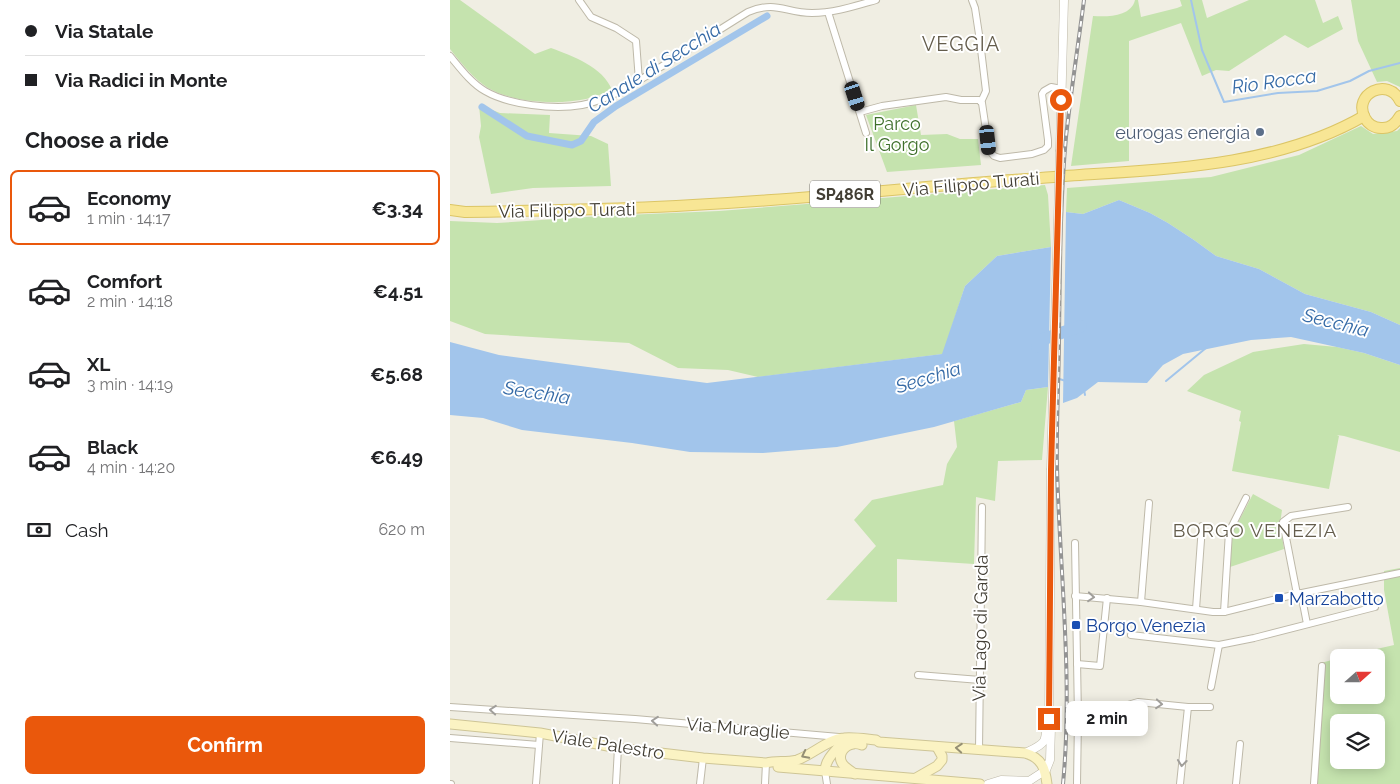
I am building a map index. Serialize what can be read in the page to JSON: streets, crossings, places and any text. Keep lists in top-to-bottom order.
{
  "streets": {
    "main road": [
      "Via Filippo Turati",
      "SP486R",
      "Via Muraglie",
      "Viale Palestro"
    ],
    "street": ["Via Lago di Garda"]
  },
  "crossings": [
    ["Via Lago di Garda", "Via Muraglie"],
    ["Via Muraglie", "Viale Palestro"]
  ],
  "one_way": ["Via Muraglie"],
  "districts": ["VEGGIA", "BORGO VENEZIA"],
  "water": ["Canale di Secchia", "Rio Rocca", "Secchia"],
  "parks": ["Parco Il Gorgo"],
  "places": {
    "other": ["eurogas energia"],
    "transit": ["Marzabotto", "Borgo Venezia"]
  },
  "north": "right",
  "page": {
    "banner": ["Via Statale", "Via Radici in Monte"],
    "heading": "Choose a ride",
    "list": [
      {
        "name": "Economy",
        "note": "1 min · 14:17",
        "value": "€3.34"
      },
      {
        "name": "Comfort",
        "note": "2 min · 14:18",
        "value": "€4.51"
      },
      {
        "name": "XL",
        "note": "3 min · 14:19",
        "value": "€5.68"
      },
      {
        "name": "Black",
        "note": "4 min · 14:20",
        "value": "€6.49"
      }
    ],
    "pay": ["Cash", "620 m"],
    "bubble": "2 min",
    "buttons": "Confirm"
  }
}
